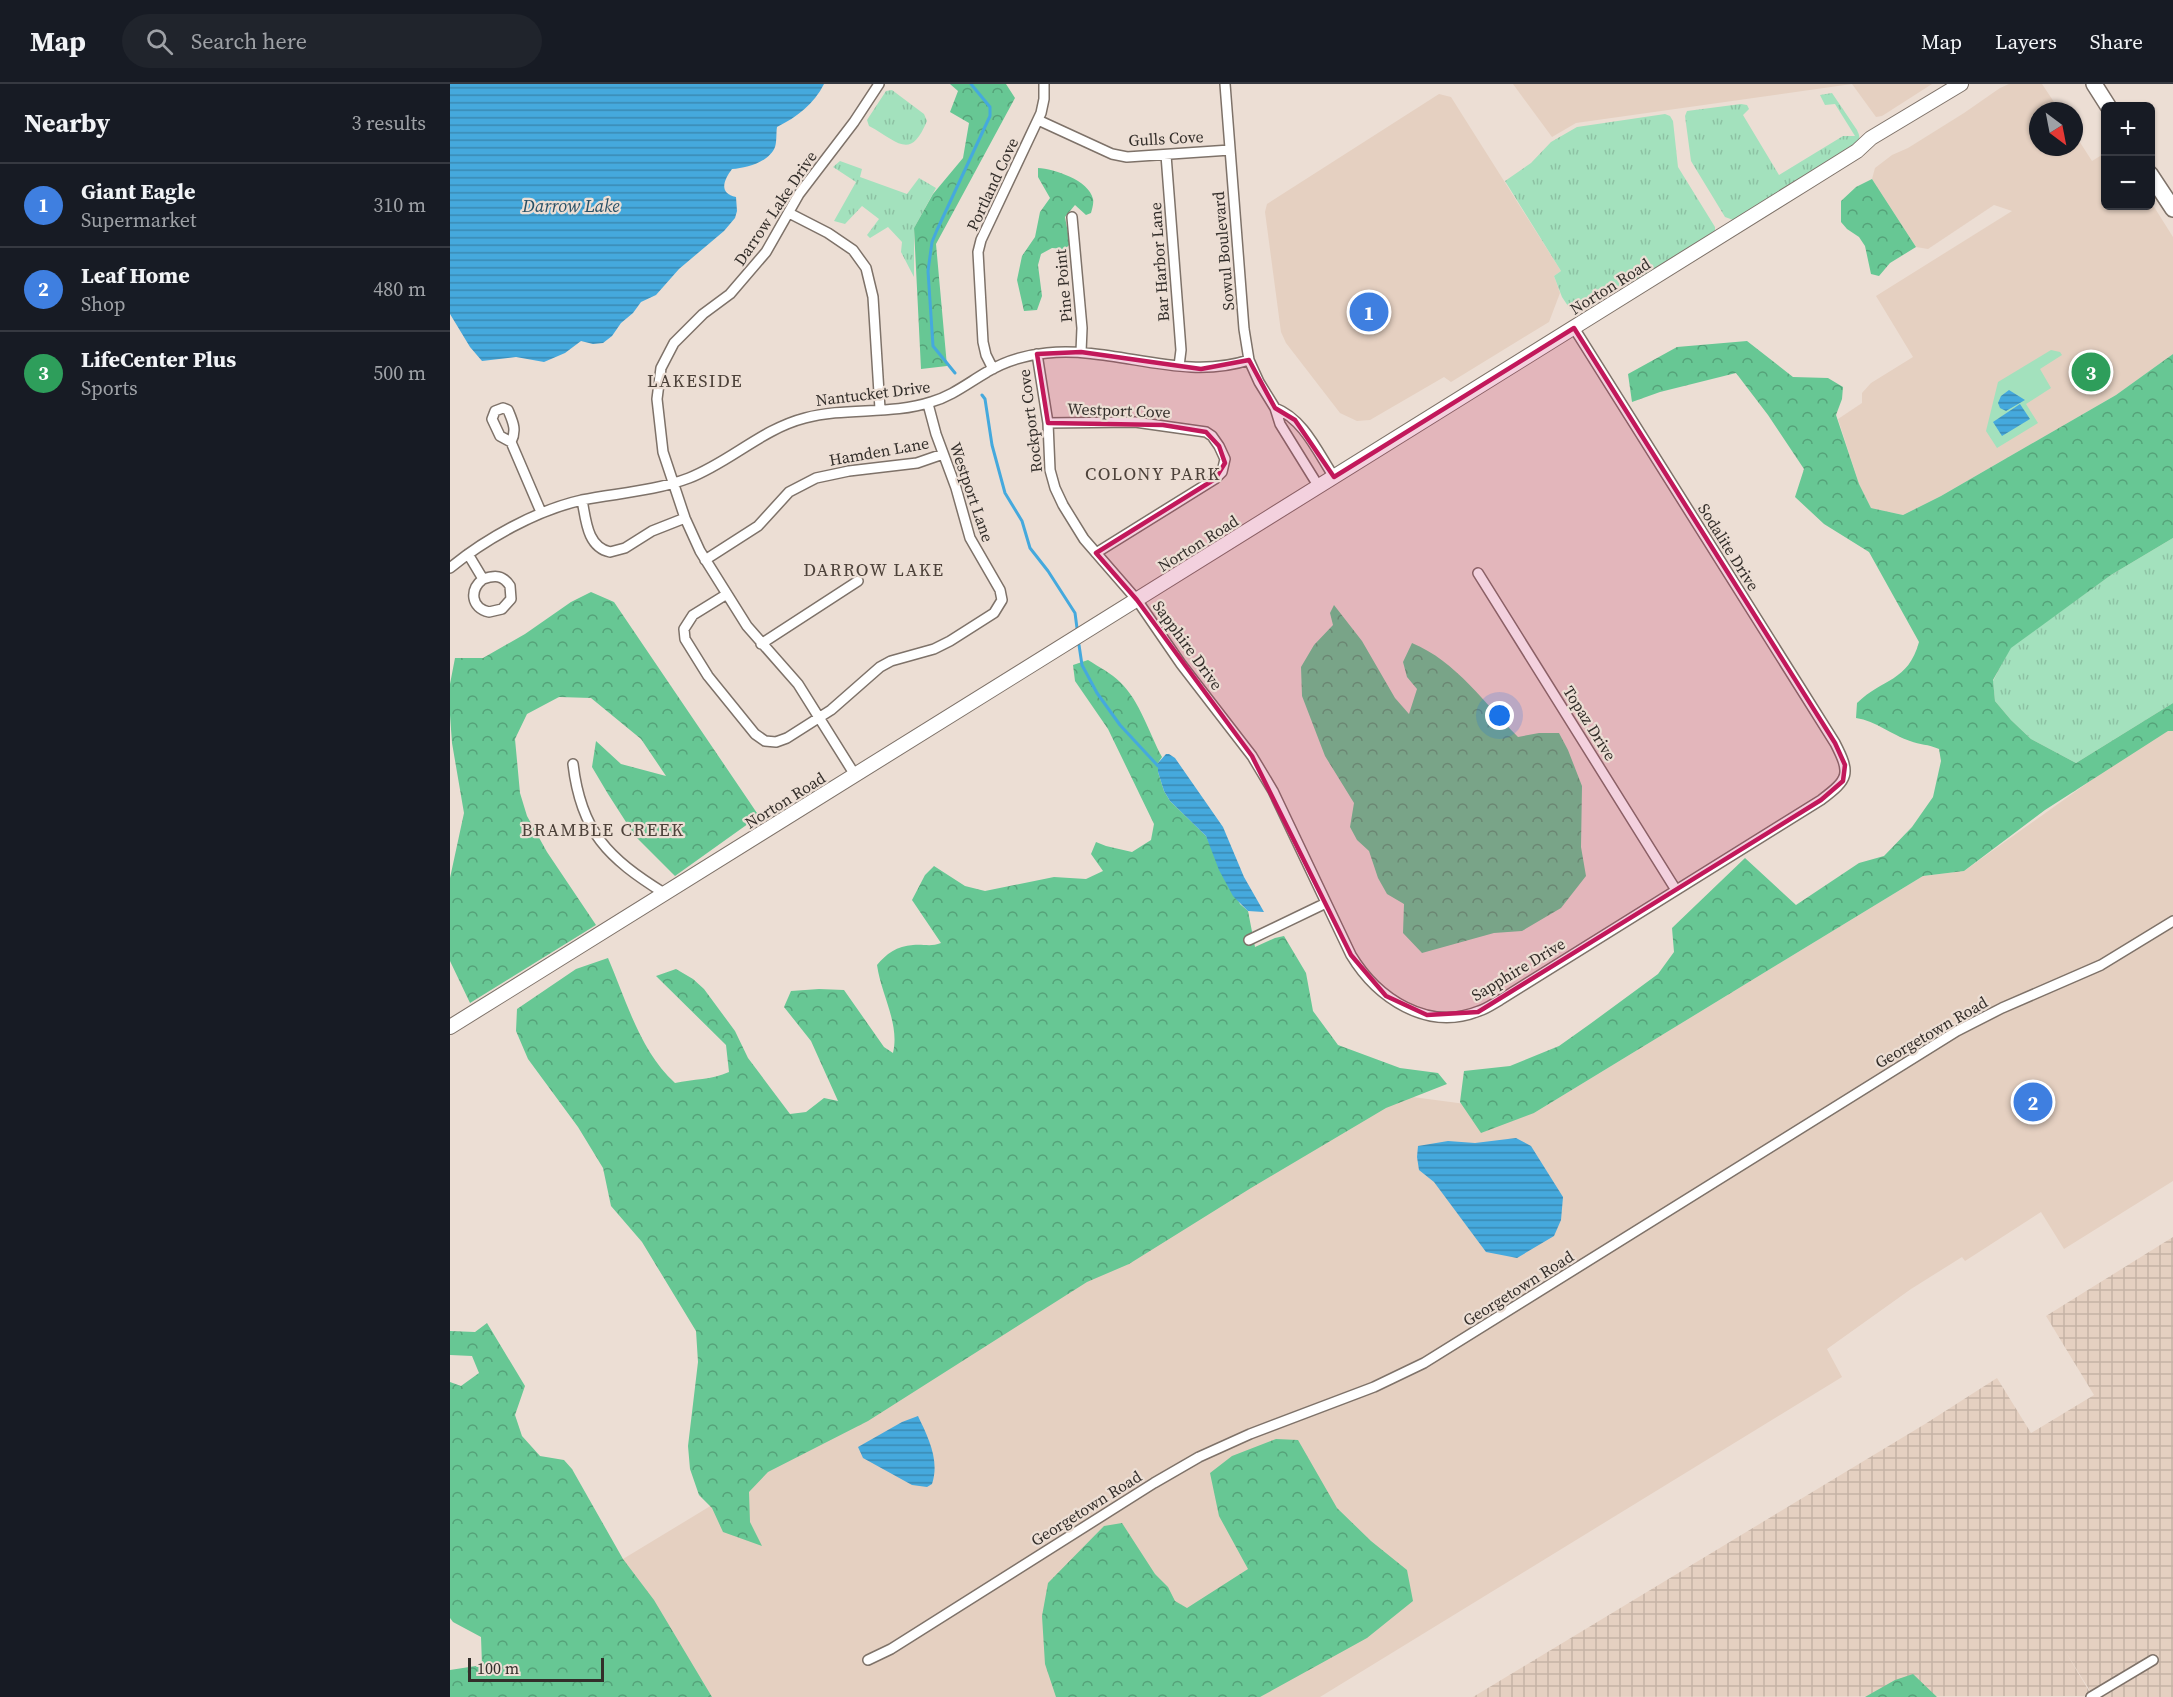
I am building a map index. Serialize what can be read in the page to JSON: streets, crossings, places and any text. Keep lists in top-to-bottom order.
{
  "streets": {
    "street": [
      "Gulls Cove",
      "Portland Cove",
      "Darrow Lake Drive",
      "Sowul Boulevard",
      "Bar Harbor Lane",
      "Pine Point",
      "Norton Road",
      "Nantucket Drive",
      "Westport Cove",
      "Rockport Cove",
      "Hamden Lane",
      "Westport Lane",
      "Sodalite Drive",
      "Sapphire Drive",
      "Topaz Drive",
      "Georgetown Road"
    ]
  },
  "crossings": [
    ["Gulls Cove", "Portland Cove"],
    ["Gulls Cove", "Sowul Boulevard"],
    ["Gulls Cove", "Bar Harbor Lane"],
    ["Portland Cove", "Nantucket Drive"],
    ["Darrow Lake Drive", "Norton Road"],
    ["Darrow Lake Drive", "Nantucket Drive"],
    ["Darrow Lake Drive", "Hamden Lane"],
    ["Darrow Lake Drive", "Westport Lane"],
    ["Sowul Boulevard", "Norton Road"],
    ["Sowul Boulevard", "Nantucket Drive"],
    ["Bar Harbor Lane", "Nantucket Drive"],
    ["Pine Point", "Nantucket Drive"],
    ["Norton Road", "Rockport Cove"],
    ["Norton Road", "Sodalite Drive"],
    ["Norton Road", "Sapphire Drive"],
    ["Nantucket Drive", "Rockport Cove"],
    ["Nantucket Drive", "Westport Lane"],
    ["Westport Cove", "Rockport Cove"],
    ["Rockport Cove", "Sapphire Drive"],
    ["Hamden Lane", "Westport Lane"],
    ["Sodalite Drive", "Sapphire Drive"],
    ["Sapphire Drive", "Topaz Drive"]
  ],
  "districts": [
    "LAKESIDE",
    "COLONY PARK",
    "DARROW LAKE",
    "BRAMBLE CREEK"
  ],
  "water": ["Darrow Lake"],
  "scale_bar": "100 m",
  "north": "bottom right",
  "page": {
    "header": "Map",
    "search": "Search here",
    "nav": ["Map", "Layers", "Share"],
    "heading": ["Nearby", "3 results"],
    "map_buttons": ["+", "−"],
    "list": [
      {
        "mark": "1",
        "name": "Giant Eagle",
        "note": "Supermarket",
        "value": "310 m"
      },
      {
        "mark": "2",
        "name": "Leaf Home",
        "note": "Shop",
        "value": "480 m"
      },
      {
        "mark": "3",
        "name": "LifeCenter Plus",
        "note": "Sports",
        "value": "500 m"
      }
    ],
    "pins": ["1", "3", "2"],
    "scale": "100 m"
  }
}
